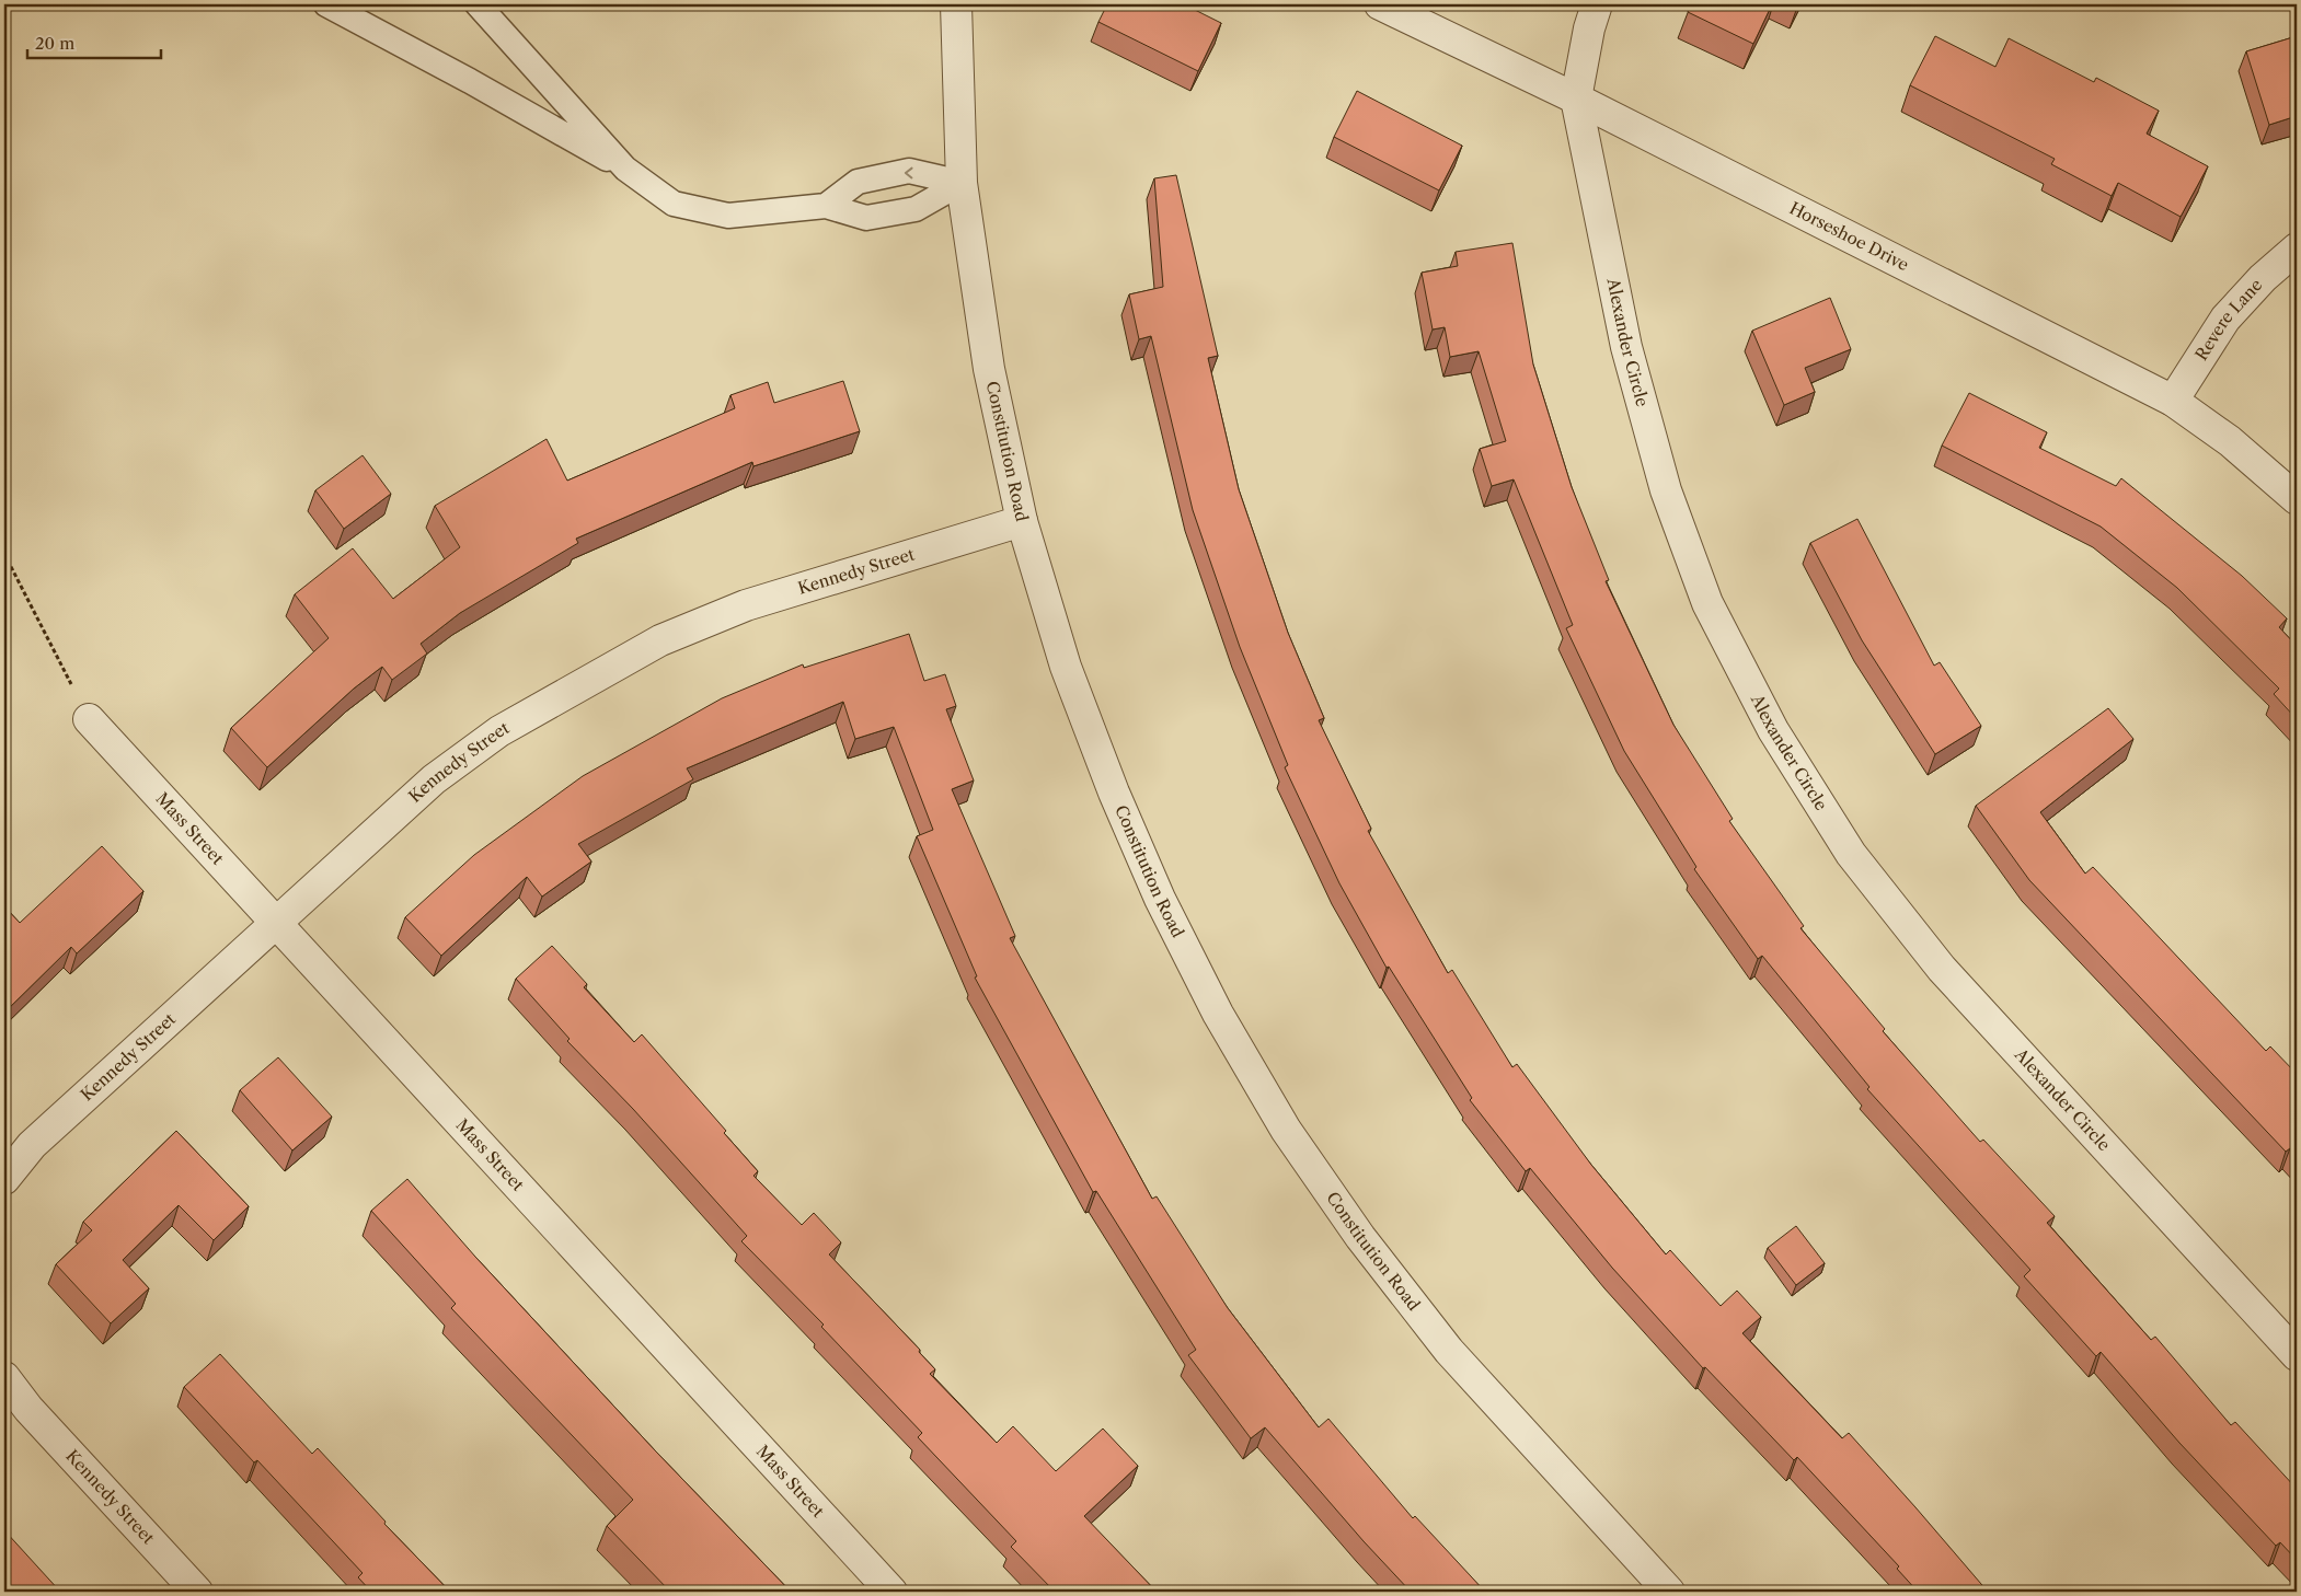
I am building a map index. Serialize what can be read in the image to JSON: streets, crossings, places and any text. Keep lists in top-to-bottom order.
{
  "streets": {
    "street": [
      "Horseshoe Drive",
      "Revere Lane",
      "Alexander Circle",
      "Constitution Road",
      "Kennedy Street",
      "Mass Street"
    ]
  },
  "crossings": [
    ["Horseshoe Drive", "Revere Lane"],
    ["Horseshoe Drive", "Alexander Circle"],
    ["Constitution Road", "Kennedy Street"],
    ["Kennedy Street", "Mass Street"]
  ],
  "scale_bar": "20 m"
}
